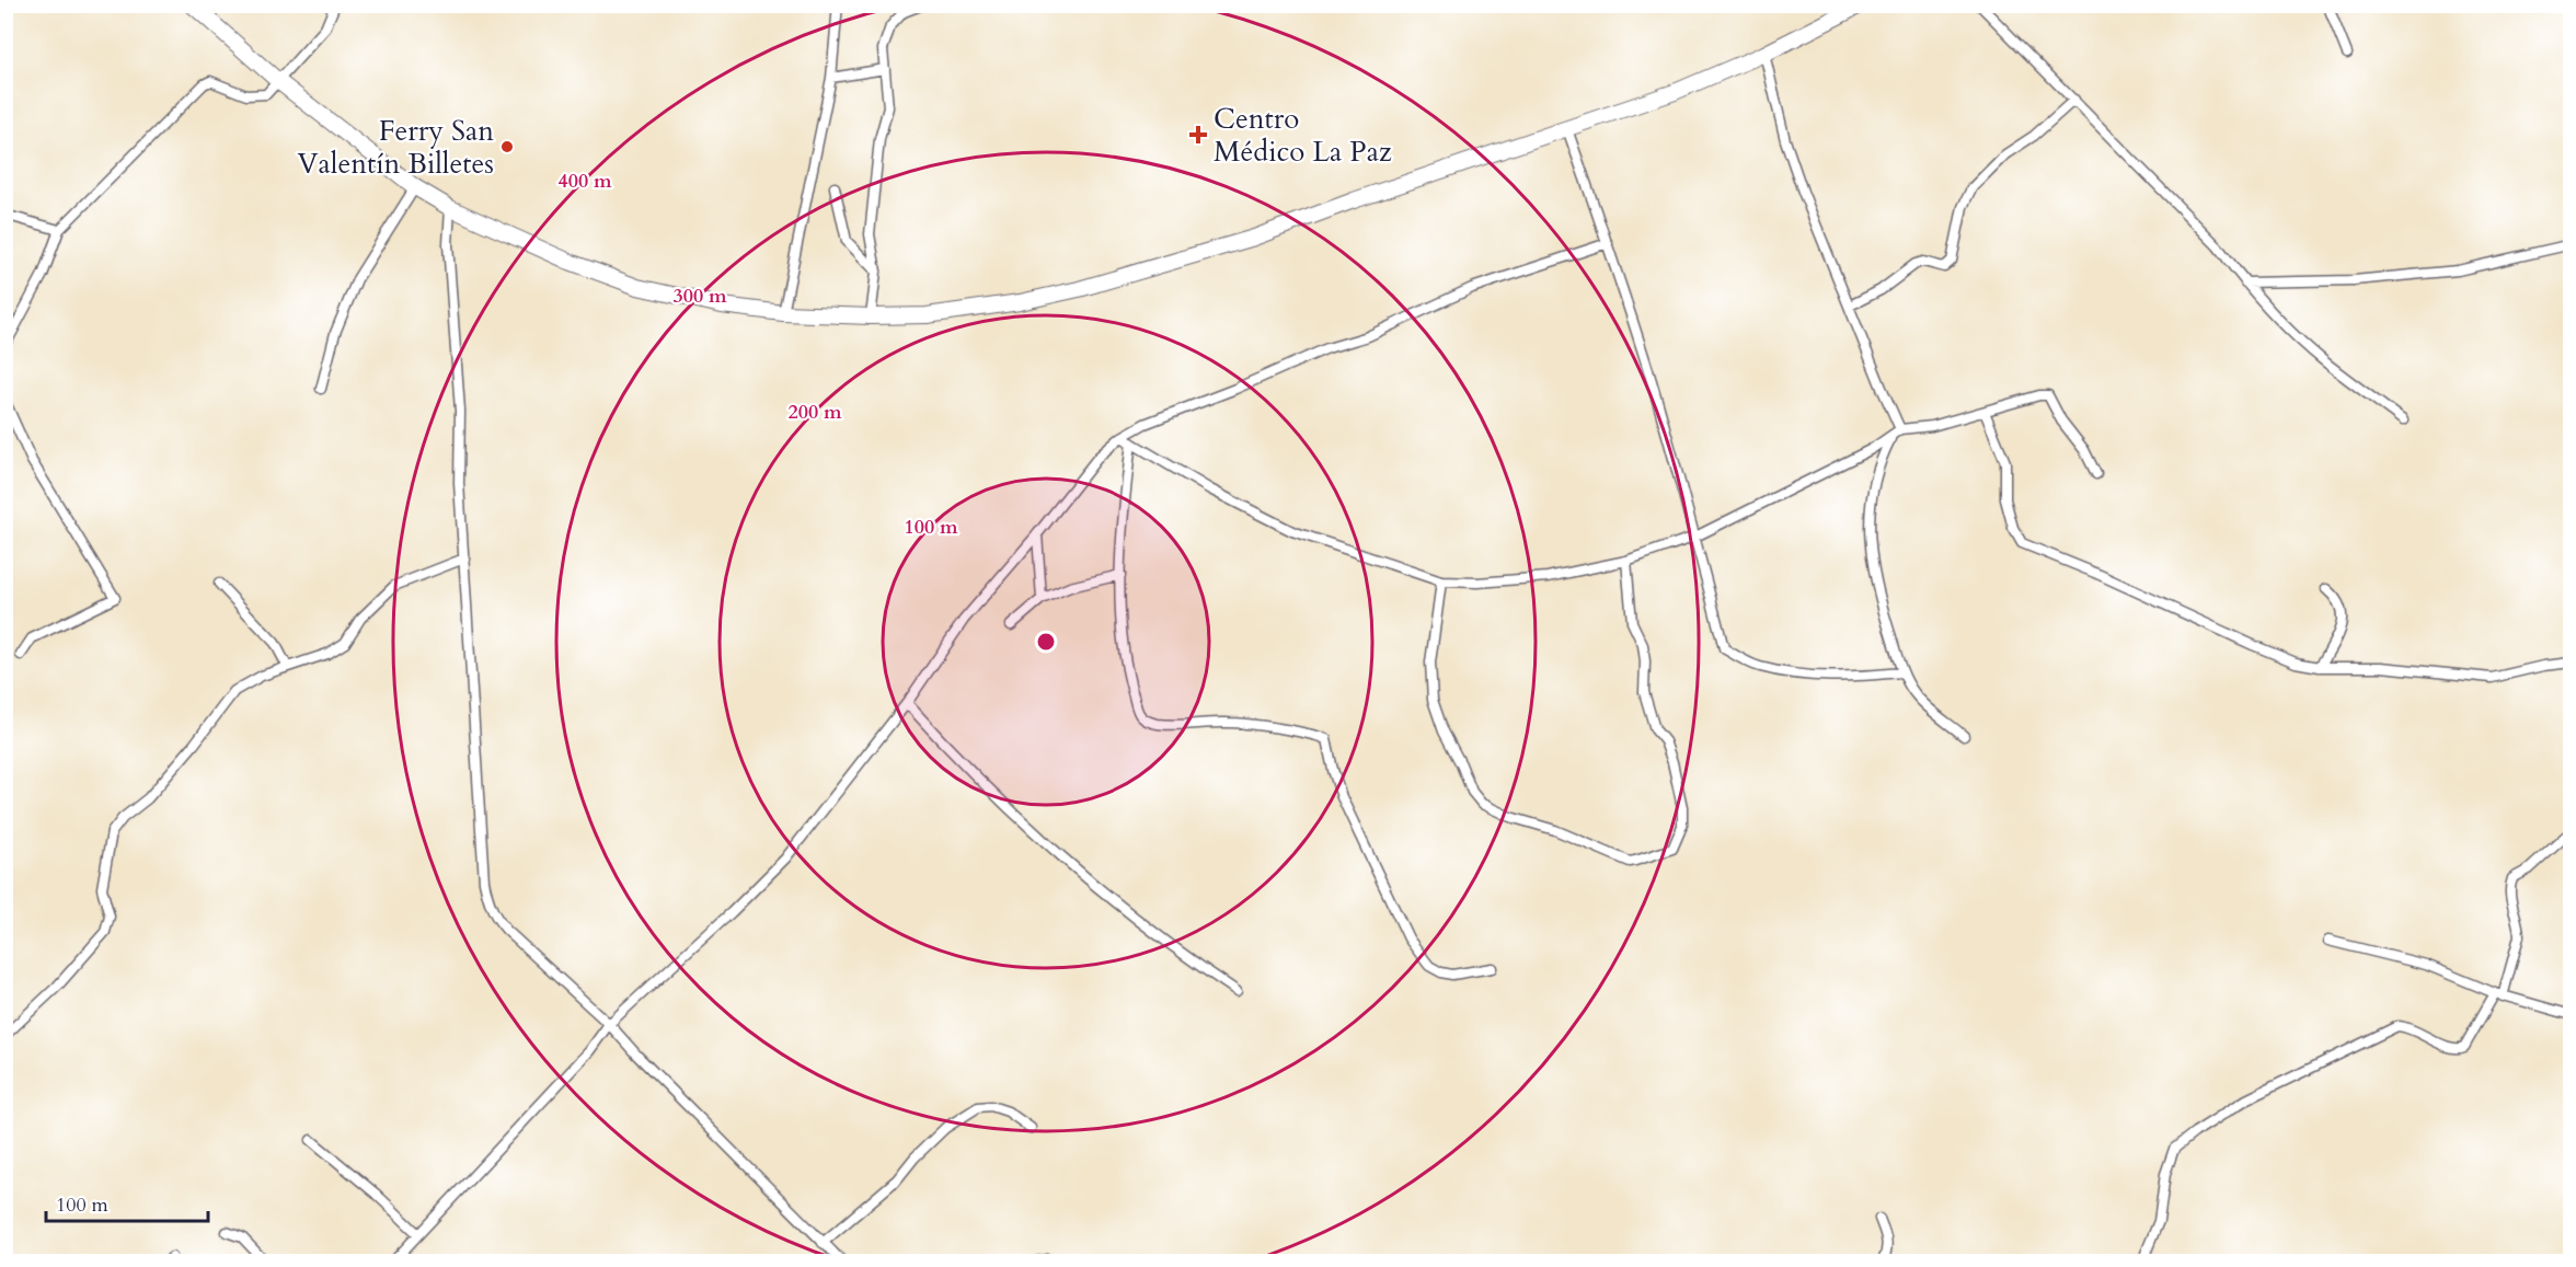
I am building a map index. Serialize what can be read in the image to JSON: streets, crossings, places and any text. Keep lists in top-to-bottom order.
{
  "places": {
    "health": ["Centro Médico La Paz"],
    "other": ["Ferry San Valentín Billetes"]
  },
  "scale_bar": "100 m",
  "rings": [
    "400 m",
    "300 m",
    "200 m",
    "100 m"
  ]
}
